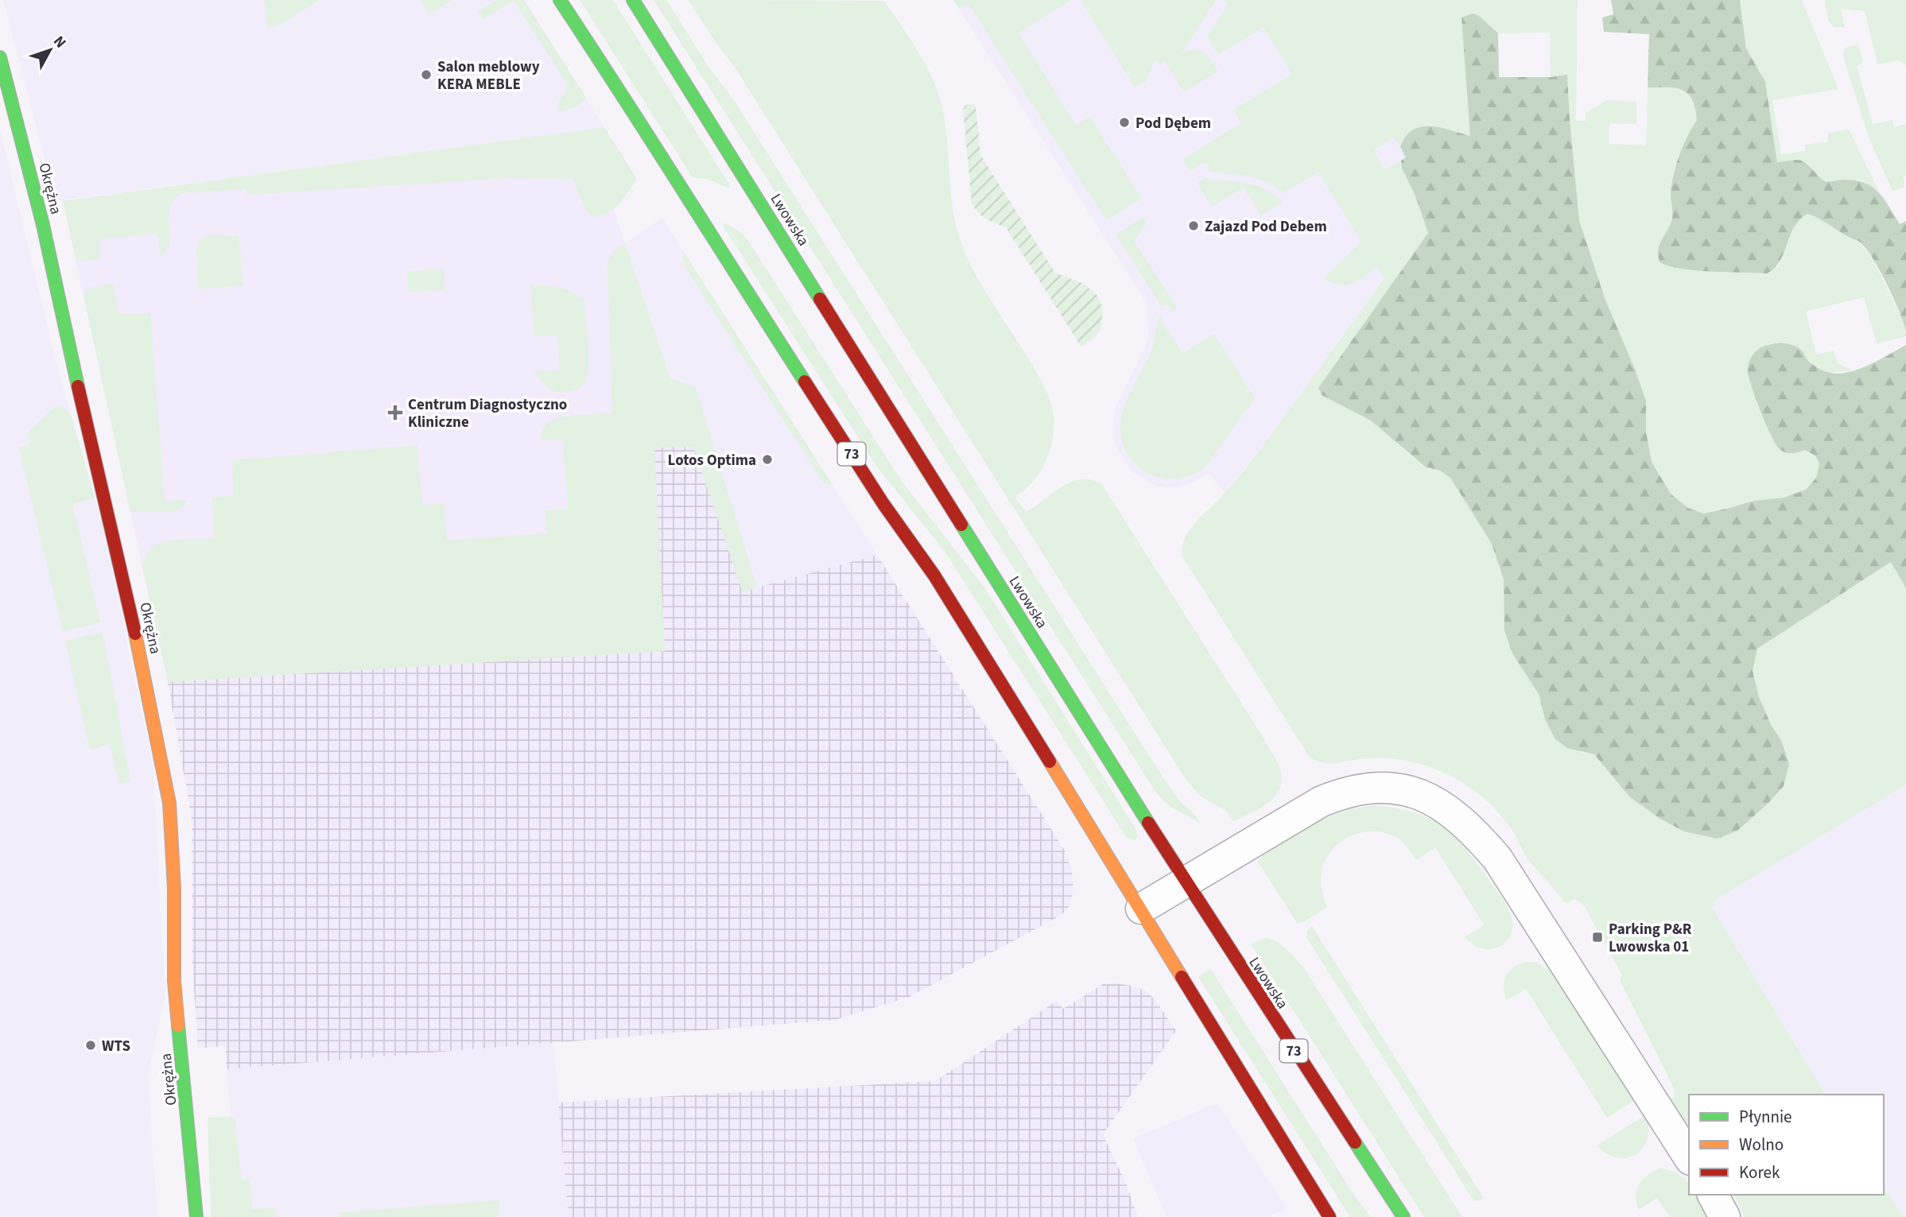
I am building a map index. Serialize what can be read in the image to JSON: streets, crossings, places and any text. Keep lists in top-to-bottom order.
{
  "streets": {
    "main road": ["Okrężna", "Lwowska", "73"]
  },
  "places": {
    "other": [
      "Salon meblowy KERA MEBLE",
      "Pod Dębem",
      "Zajazd Pod Debem",
      "Lotos Optima",
      "WTS"
    ],
    "health": ["Centrum Diagnostyczno Kliniczne"],
    "transit": ["Parking P&R Lwowska 01"]
  },
  "legend": ["Płynnie", "Wolno", "Korek"],
  "north": "top right"
}
